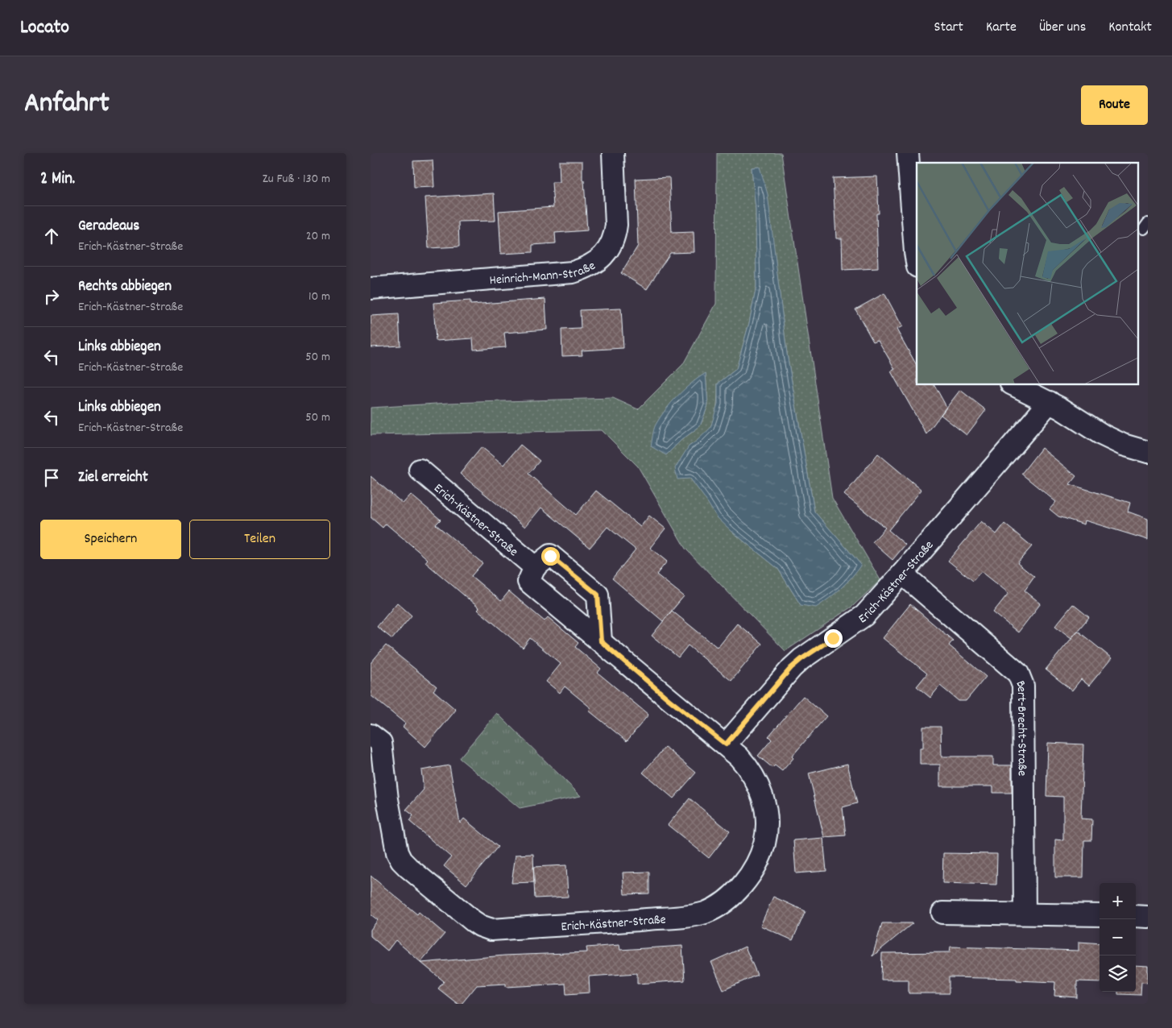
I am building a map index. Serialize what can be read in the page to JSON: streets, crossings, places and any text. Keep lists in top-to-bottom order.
{
  "streets": {
    "street": ["Heinrich-Mann-Straße", "Erich-Kästner-Straße", "Bert-Brecht-Straße"]
  },
  "crossings": [
    ["Erich-Kästner-Straße", "Bert-Brecht-Straße"]
  ],
  "page": {
    "header": "Locato",
    "nav": [
      "Start",
      "Karte",
      "Über uns",
      "Kontakt"
    ],
    "title": "Anfahrt",
    "buttons": [
      "Route",
      ["Speichern", "Teilen"]
    ],
    "heading": ["2 Min.", "Zu Fuß · 130 m"],
    "list": [
      ["Geradeaus", "Erich-Kästner-Straße", "20 m"],
      ["Rechts abbiegen", "Erich-Kästner-Straße", "10 m"],
      ["Links abbiegen", "Erich-Kästner-Straße", "50 m"],
      ["Links abbiegen", "Erich-Kästner-Straße", "50 m"],
      "Ziel erreicht"
    ],
    "map_buttons": ["+", "−"]
  }
}
